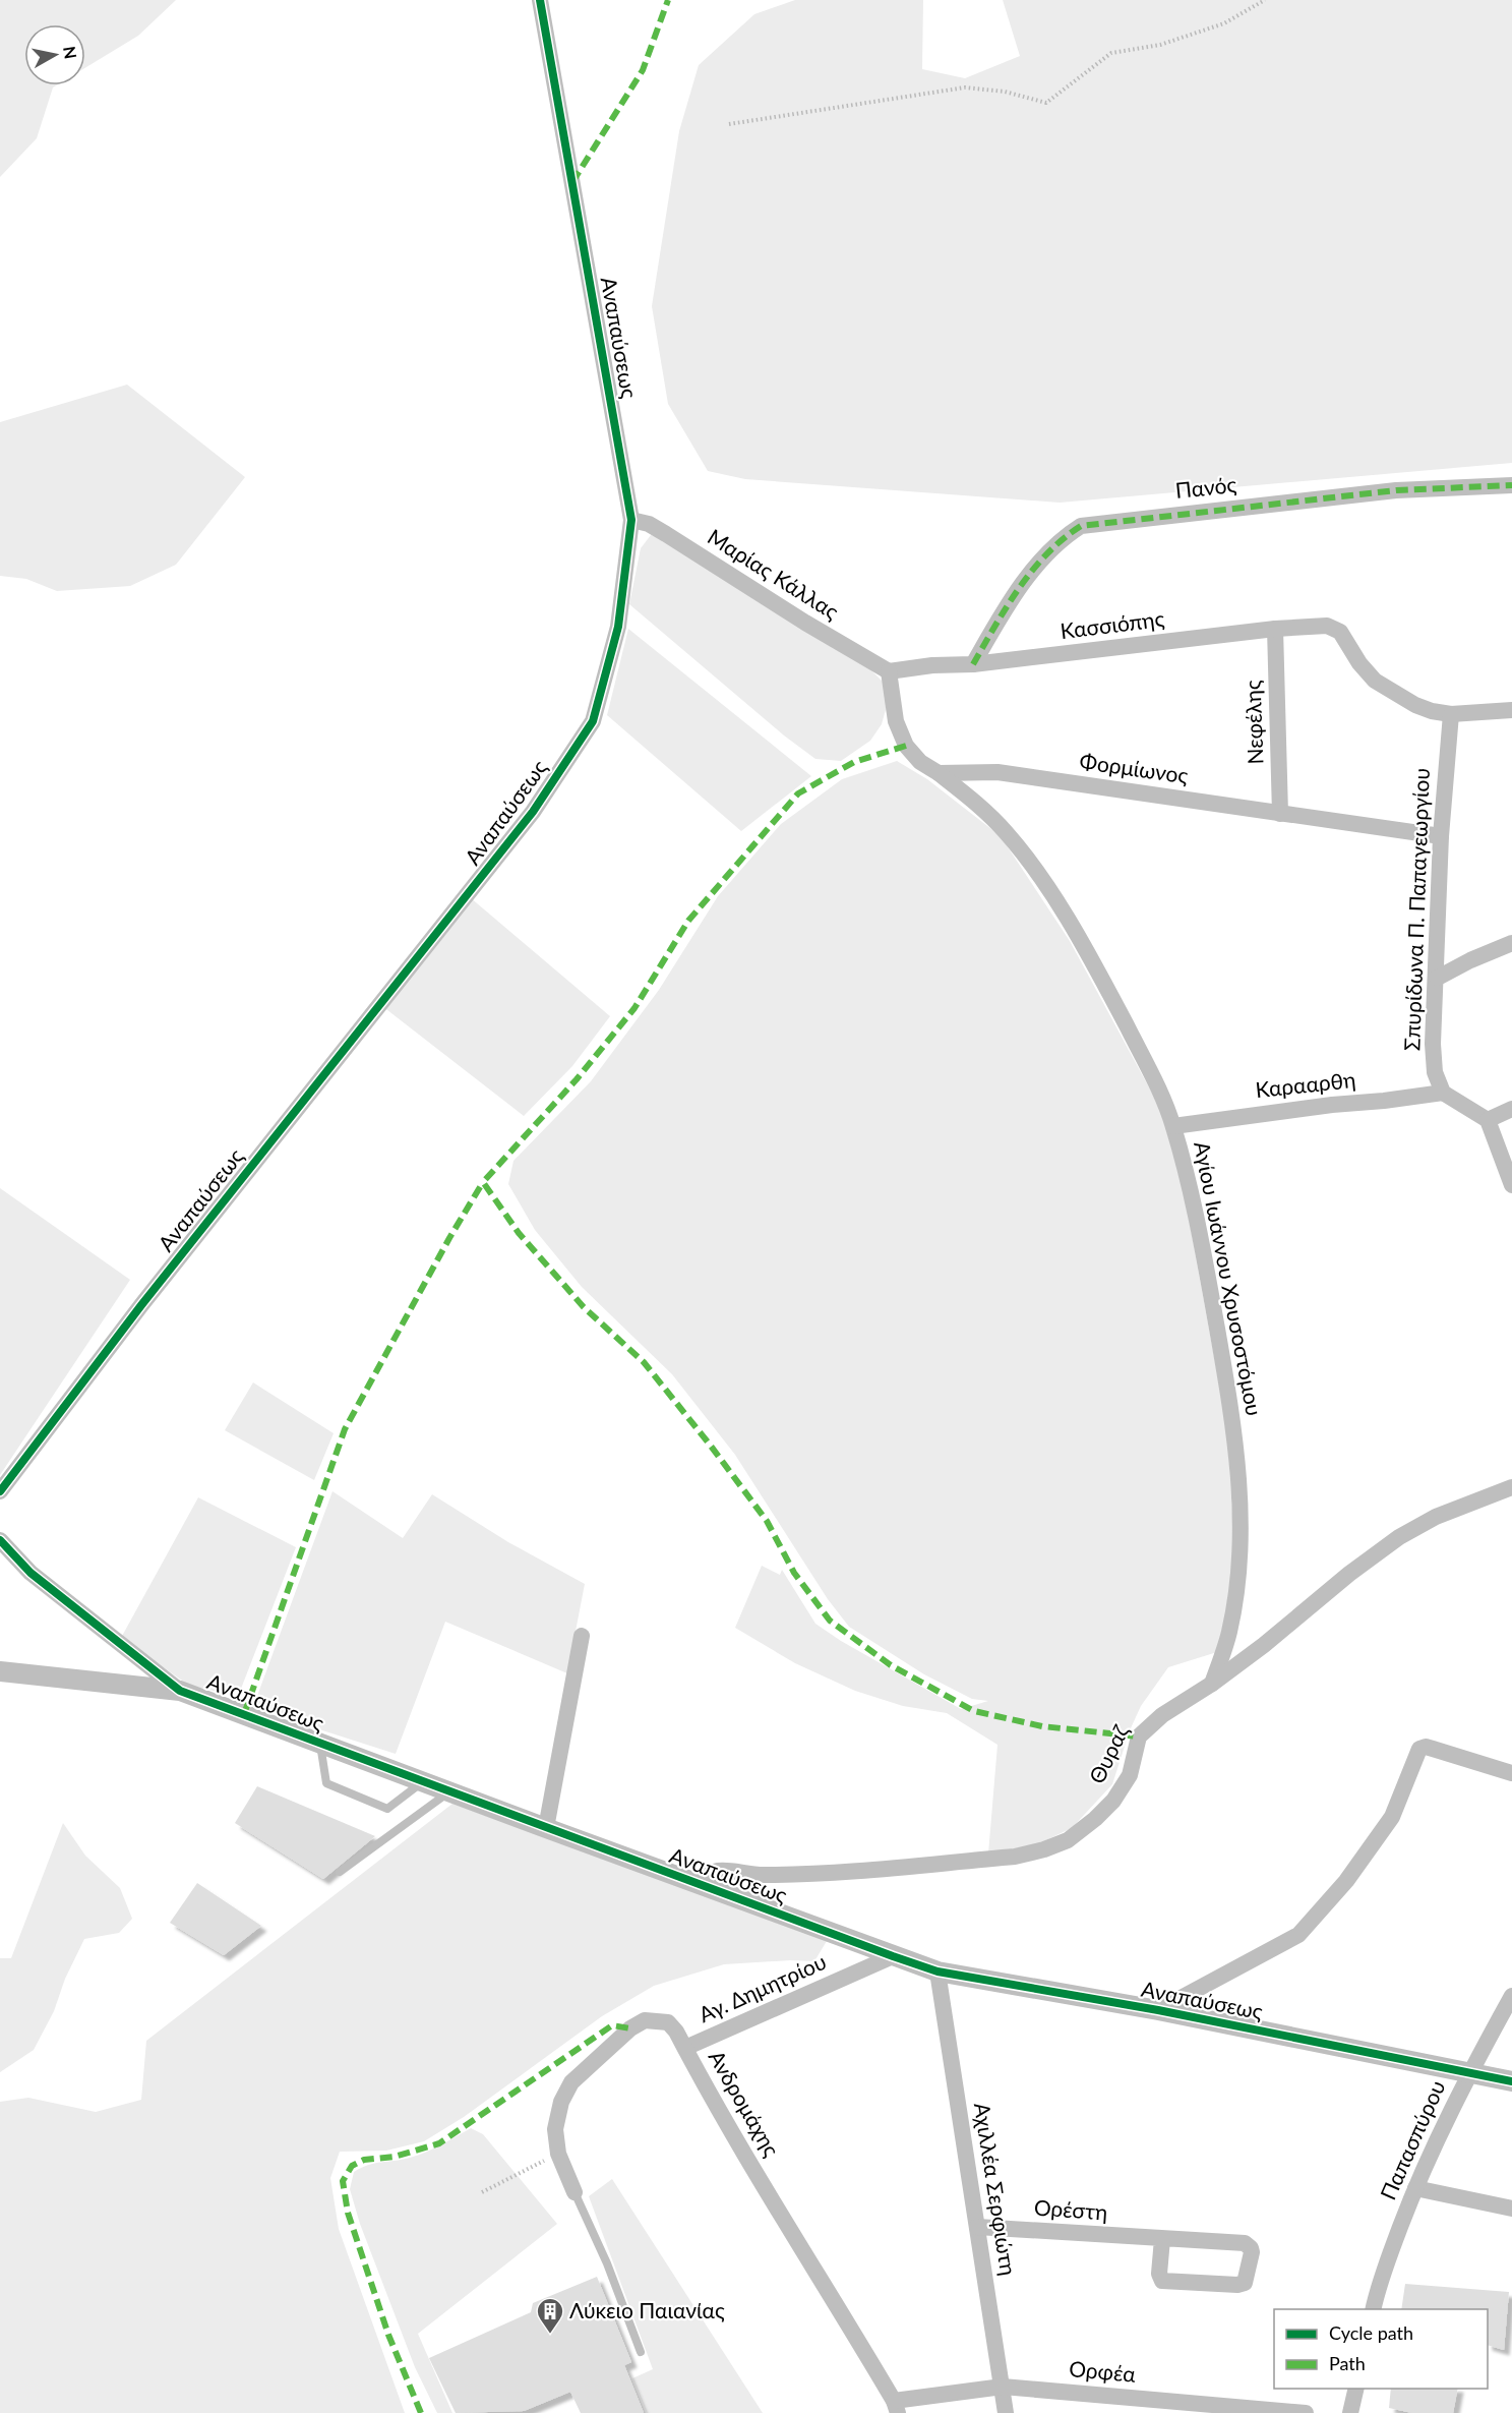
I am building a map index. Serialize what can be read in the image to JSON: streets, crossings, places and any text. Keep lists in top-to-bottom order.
{
  "streets": {
    "street": [
      "Αναπαύσεως",
      "Πανός",
      "Μαρίας Κάλλας",
      "Κασσιόπης",
      "Νεφέλης",
      "Φορμίωνος",
      "Σπυρίδωνα Π. Παπαγεωργίου",
      "Καρααρθη",
      "Αγίου Ιωάννου Χρυσοστόμου",
      "Θυραζ",
      "Αγ. Δημητρίου",
      "Ανδρομάχης",
      "Παπασπύρου",
      "Αχιλλέα Σερφιώτη",
      "Ορέστη",
      "Ορφέα"
    ]
  },
  "crossings": [
    ["Αναπαύσεως", "Μαρίας Κάλλας"],
    ["Αναπαύσεως", "Θυραζ"],
    ["Αναπαύσεως", "Αγ. Δημητρίου"],
    ["Αναπαύσεως", "Παπασπύρου"],
    ["Αναπαύσεως", "Αχιλλέα Σερφιώτη"],
    ["Πανός", "Κασσιόπης"],
    ["Μαρίας Κάλλας", "Κασσιόπης"],
    ["Κασσιόπης", "Νεφέλης"],
    ["Κασσιόπης", "Σπυρίδωνα Π. Παπαγεωργίου"],
    ["Νεφέλης", "Φορμίωνος"],
    ["Φορμίωνος", "Σπυρίδωνα Π. Παπαγεωργίου"],
    ["Φορμίωνος", "Αγίου Ιωάννου Χρυσοστόμου"],
    ["Σπυρίδωνα Π. Παπαγεωργίου", "Καρααρθη"],
    ["Καρααρθη", "Αγίου Ιωάννου Χρυσοστόμου"],
    ["Αγίου Ιωάννου Χρυσοστόμου", "Θυραζ"],
    ["Αγ. Δημητρίου", "Ανδρομάχης"],
    ["Ανδρομάχης", "Ορφέα"],
    ["Αχιλλέα Σερφιώτη", "Ορέστη"],
    ["Αχιλλέα Σερφιώτη", "Ορφέα"]
  ],
  "places": {
    "building": ["Λύκειο Παιανίας"]
  },
  "legend": ["Cycle path", "Path"],
  "north": "right"
}
